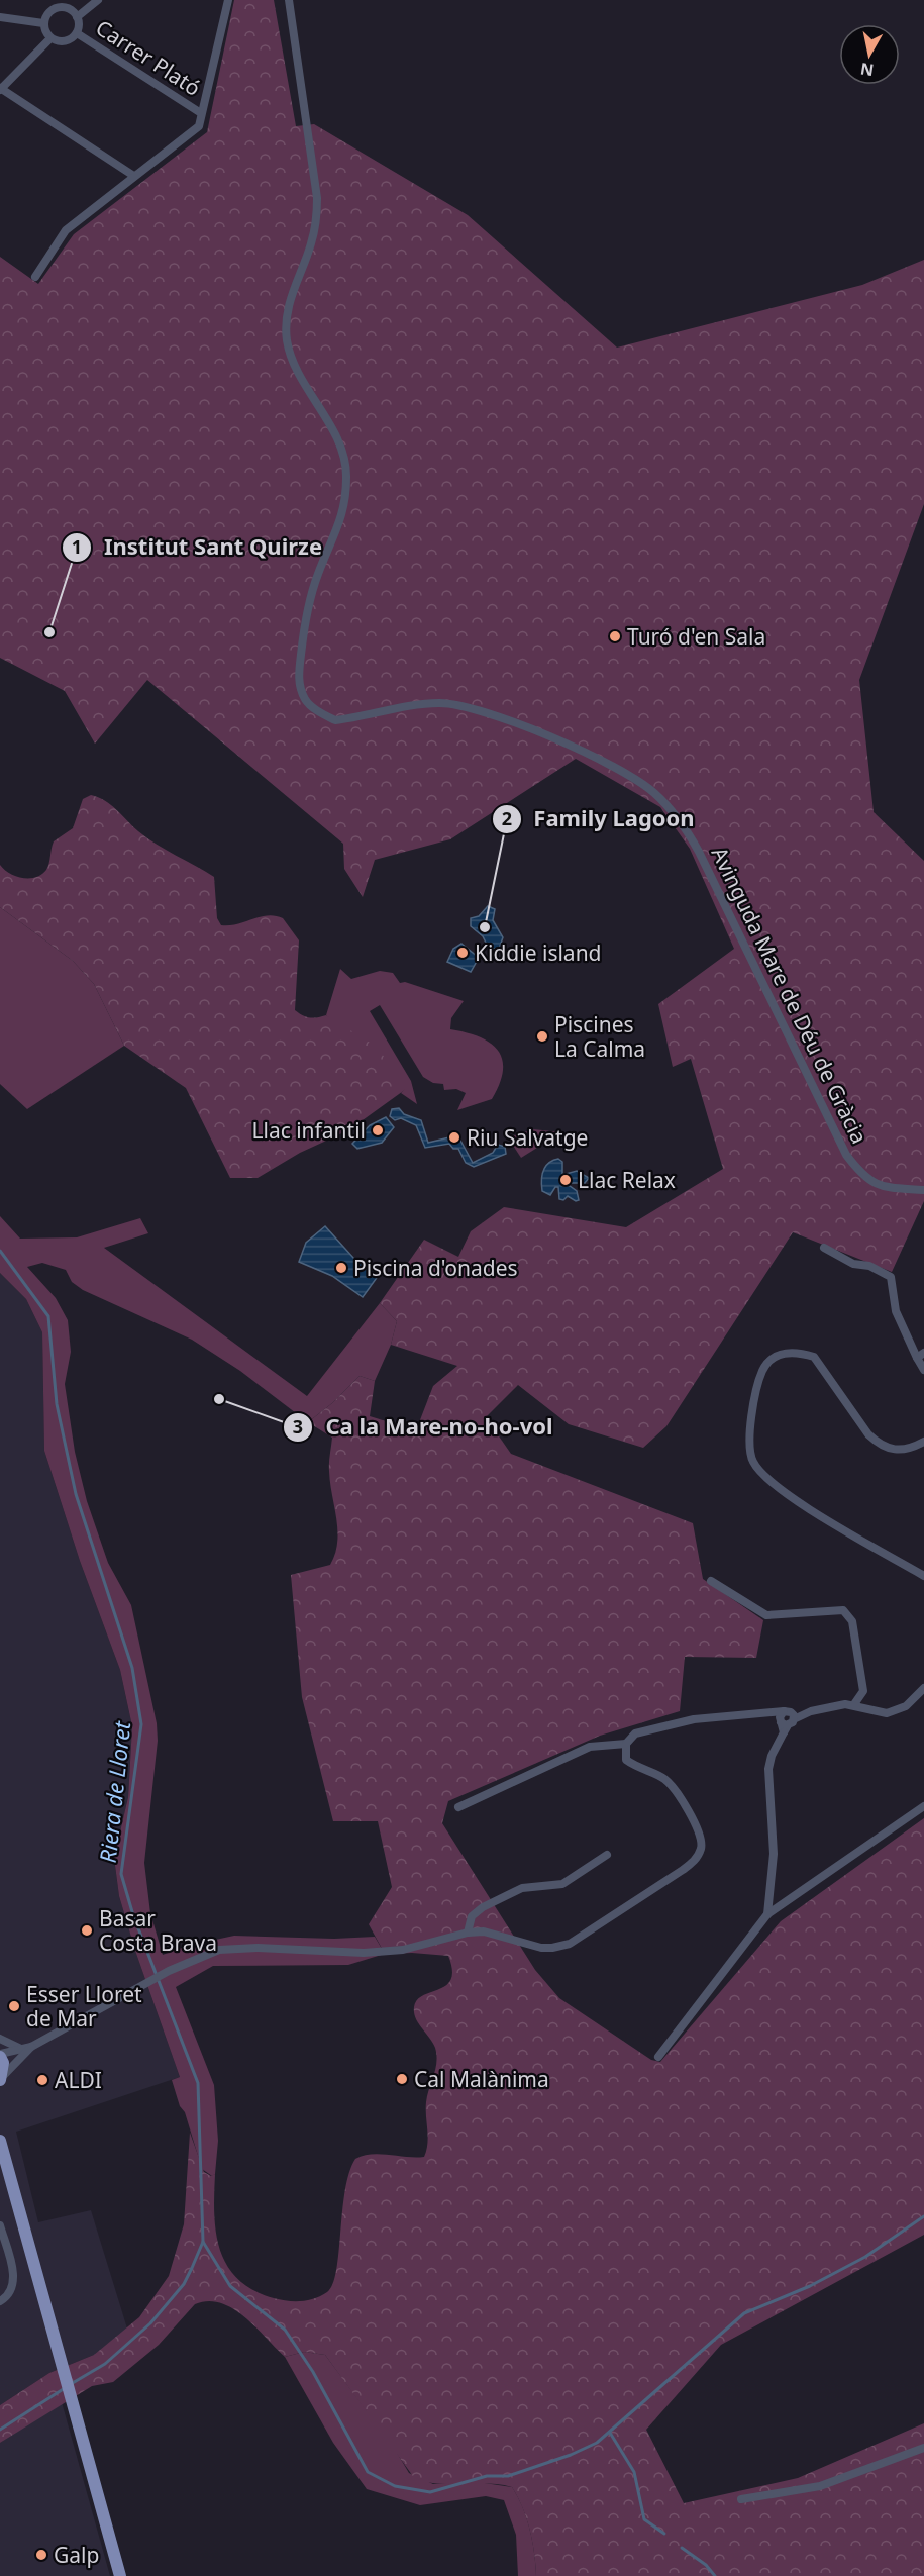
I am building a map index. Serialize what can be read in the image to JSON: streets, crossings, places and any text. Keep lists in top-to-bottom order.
{
  "streets": {
    "street": ["Carrer Plató", "Avinguda Mare de Déu de Gràcia"]
  },
  "water": ["Riera de Lloret"],
  "places": [
    "Institut Sant Quirze",
    "Turó d'en Sala",
    "Family Lagoon",
    "Kiddie island",
    "Piscines La Calma",
    "Llac infantil",
    "Riu Salvatge",
    "Llac Relax",
    "Piscina d'onades",
    "Ca la Mare-no-ho-vol",
    "Basar Costa Brava",
    "Esser Lloret de Mar",
    "Cal Malànima",
    "ALDI",
    "Galp"
  ],
  "north": "bottom"
}
